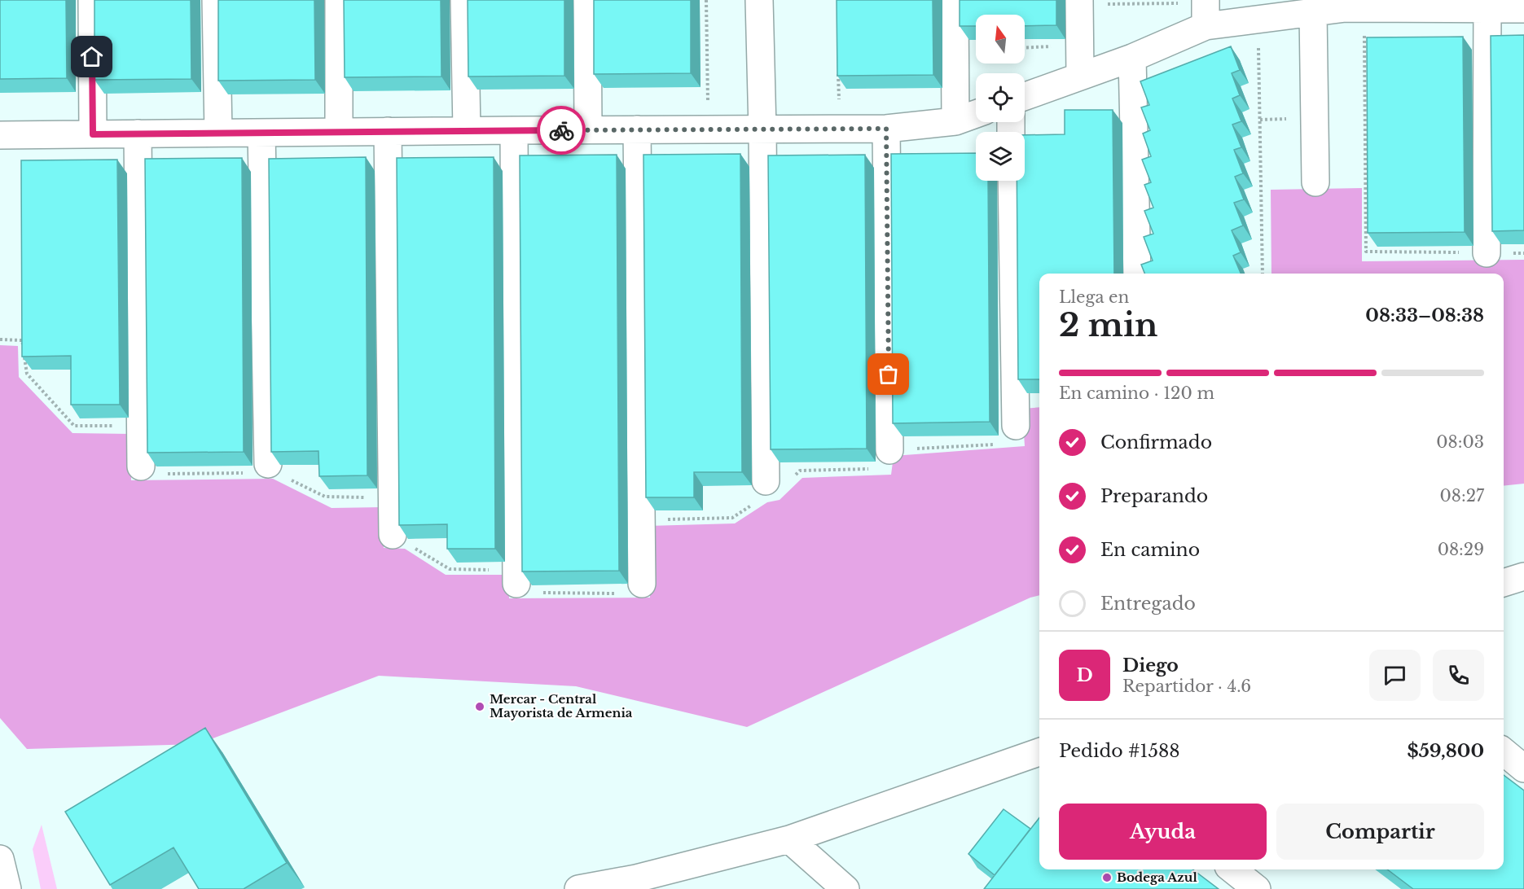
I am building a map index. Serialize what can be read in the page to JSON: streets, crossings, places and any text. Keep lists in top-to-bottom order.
{
  "places": ["Mercar - Central Mayorista de Armenia", "Bodega Azul"],
  "north": "top",
  "page": {
    "heading": ["2 min", "Llega en", "08:33–08:38"],
    "panel": [
      "Diego",
      "Repartidor · 4.6",
      "Pedido #1588",
      "$59,800"
    ],
    "bar": "En camino · 120 m",
    "list": [
      ["Confirmado", "08:03"],
      ["Preparando", "08:27"],
      ["En camino", "08:29"],
      "Entregado"
    ],
    "round": "D",
    "buttons": ["Ayuda", "Compartir"]
  }
}
